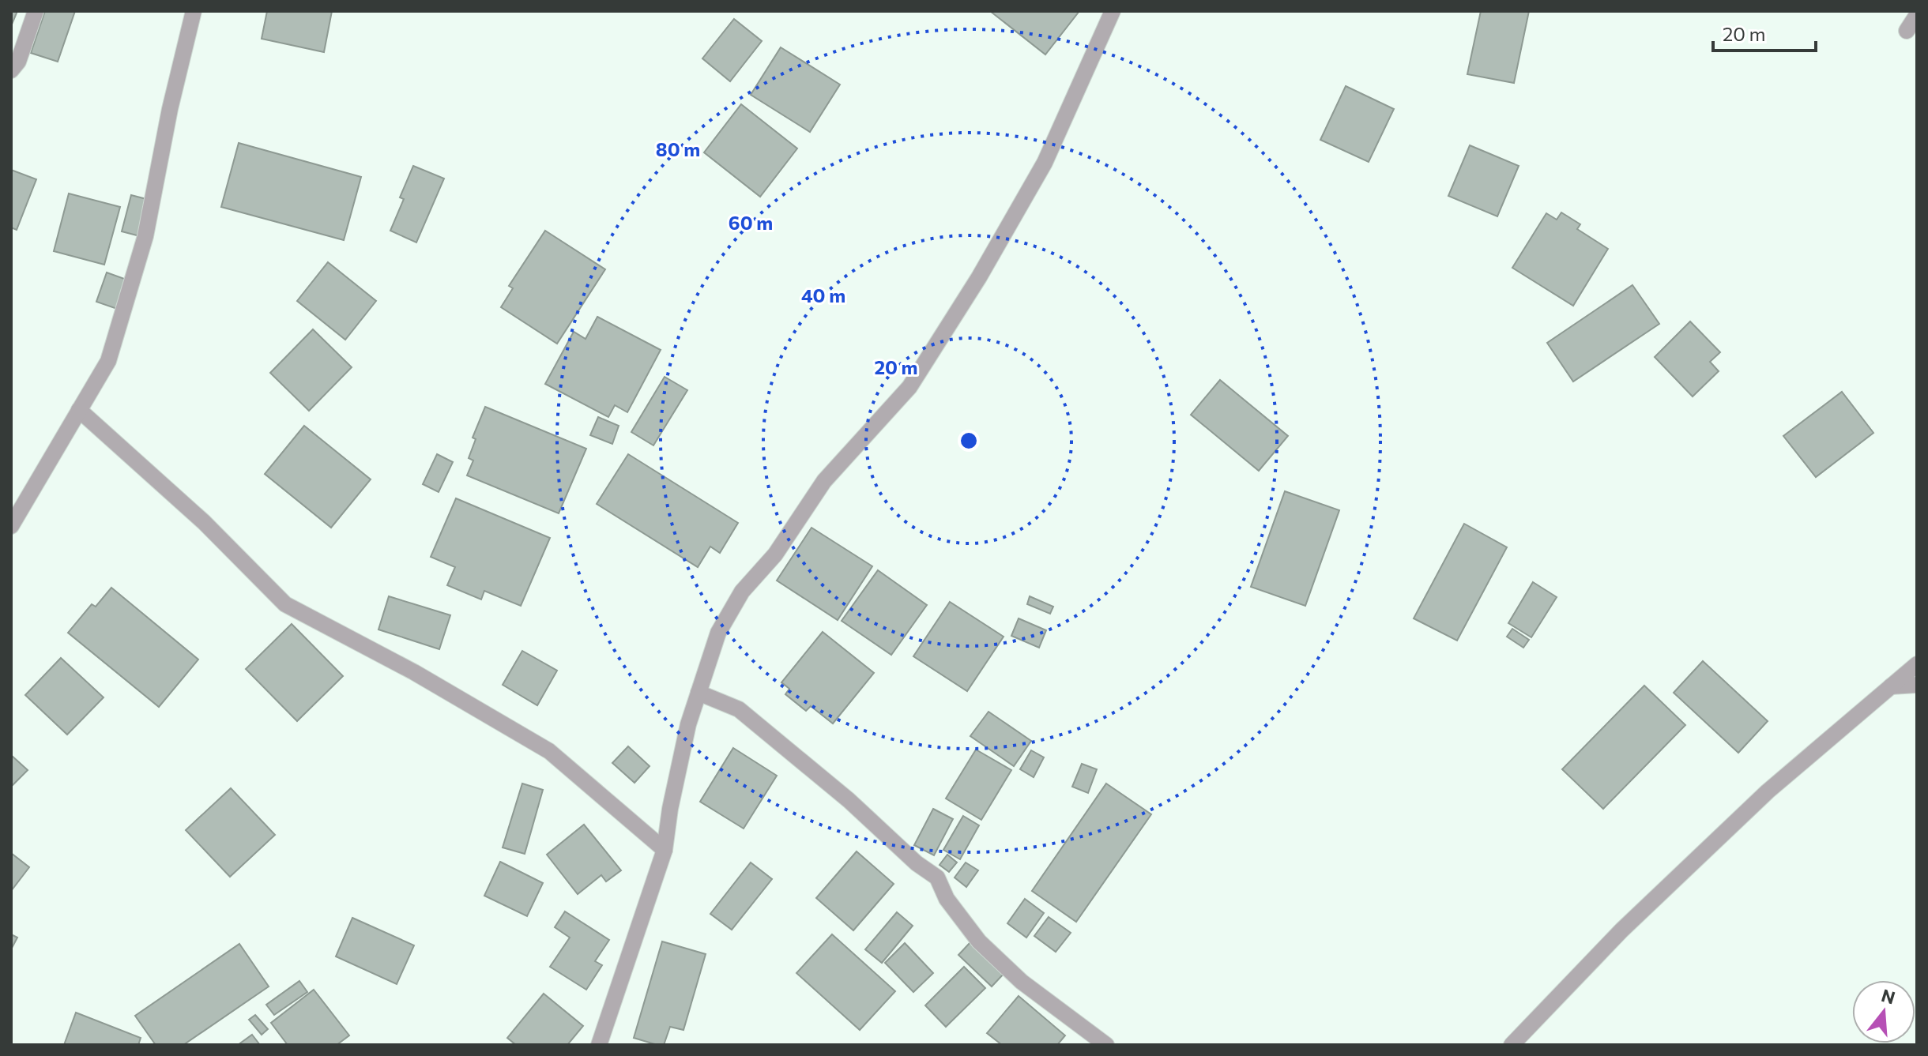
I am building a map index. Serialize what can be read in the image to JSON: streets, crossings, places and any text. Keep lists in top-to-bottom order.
{
  "scale_bar": "20 m",
  "north": "top",
  "rings": [
    "80 m",
    "60 m",
    "40 m",
    "20 m"
  ]
}
